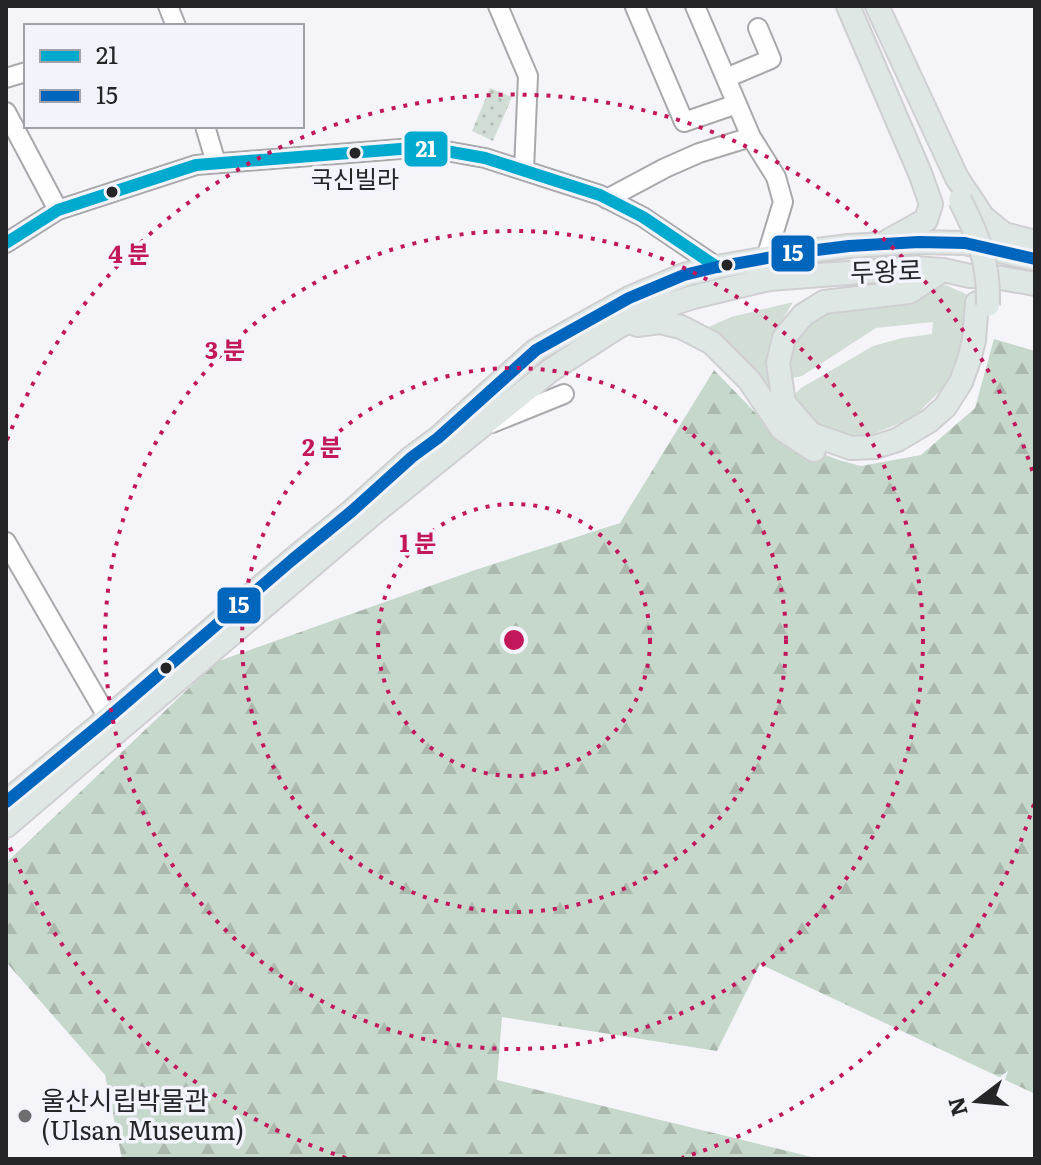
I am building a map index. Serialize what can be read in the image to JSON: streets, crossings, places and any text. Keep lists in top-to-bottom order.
{
  "streets": {
    "main road": ["두왕로"]
  },
  "places": ["국신빌라", "울산시립박물관 (Ulsan Museum)"],
  "lines": ["transit line 21", "transit line 15"],
  "legend": ["21", "15"],
  "north": "left",
  "rings": [
    "4 분",
    "3 분",
    "2 분",
    "1 분"
  ]
}
